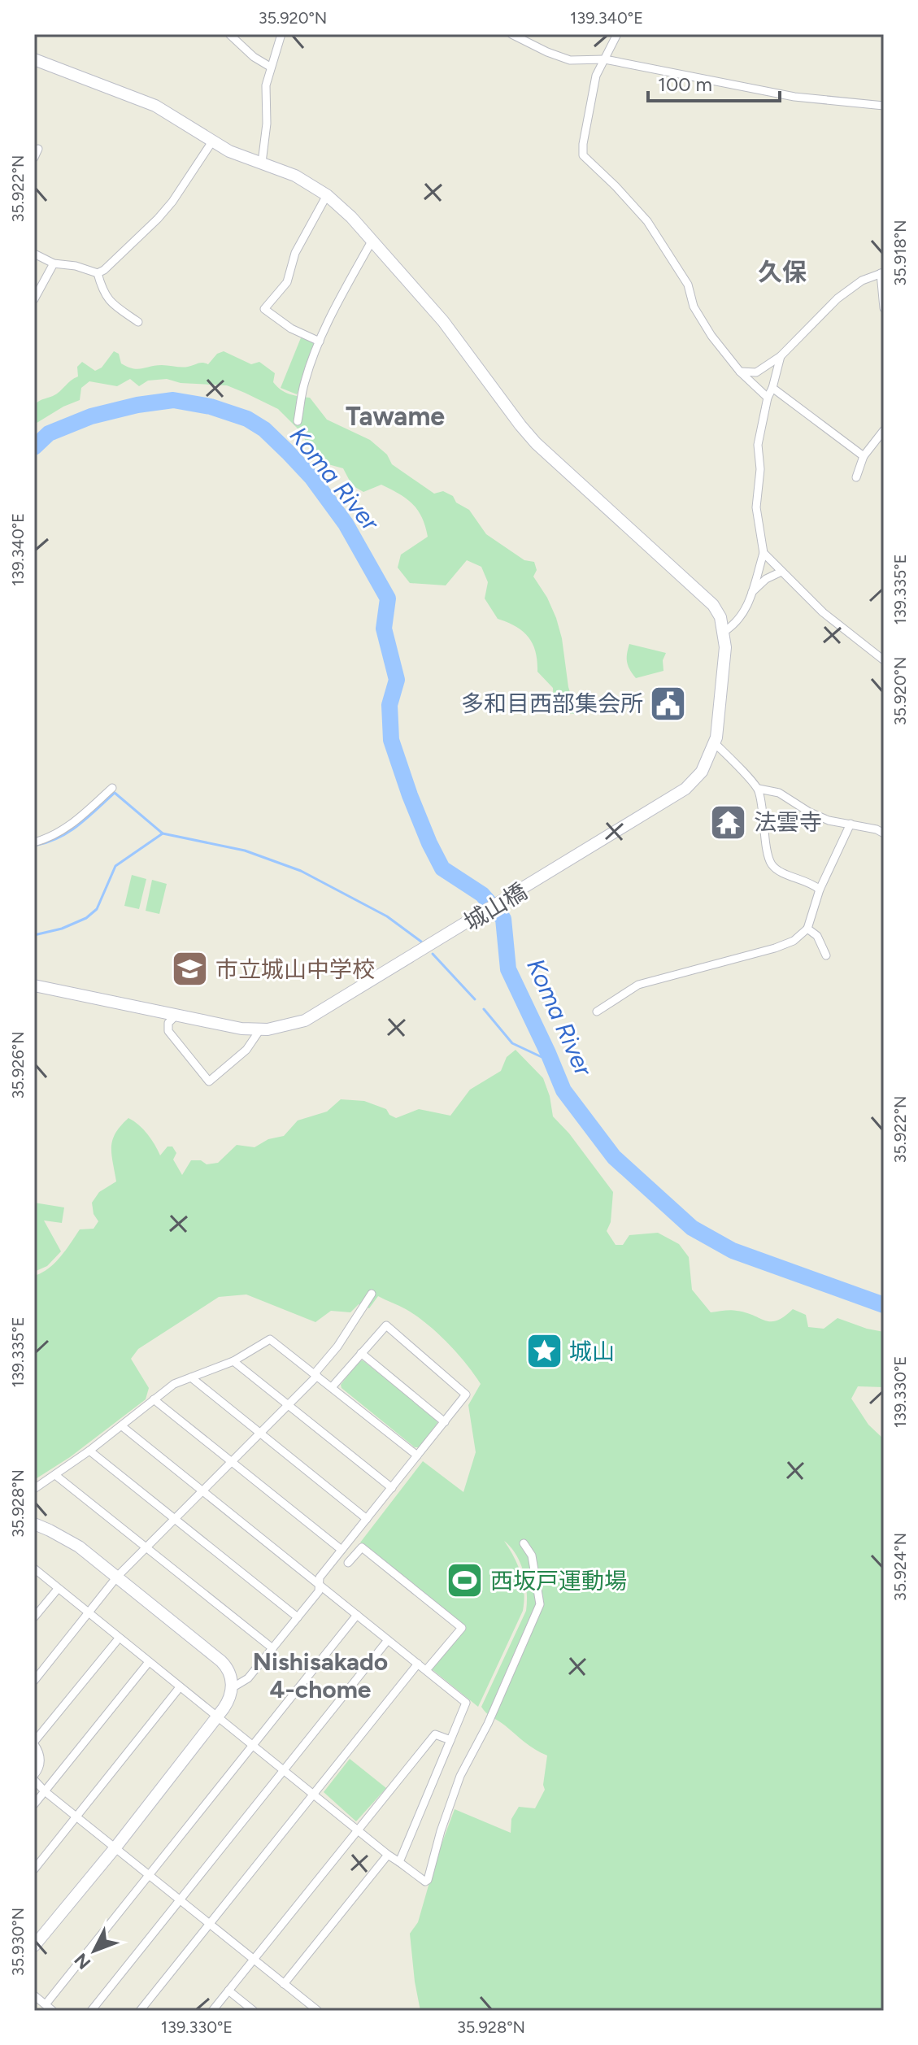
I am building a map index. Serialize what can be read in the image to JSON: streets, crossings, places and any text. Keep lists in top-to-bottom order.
{
  "streets": {
    "street": ["城山橋"]
  },
  "districts": ["久保", "Tawame", "Nishisakado 4-chome"],
  "water": ["Koma River"],
  "places": {
    "public building": ["多和目西部集会所"],
    "temple": ["法雲寺"],
    "school or university": ["市立城山中学校"],
    "place": ["城山"],
    "sports": ["西坂戸運動場"]
  },
  "scale_bar": "100 m",
  "north": "bottom left",
  "coordinates": [
    "35.920°N",
    "139.340°E",
    "35.922°N",
    "35.918°N",
    "139.335°E",
    "35.926°N",
    "139.330°E",
    "35.928°N",
    "35.924°N",
    "35.930°N"
  ]
}
